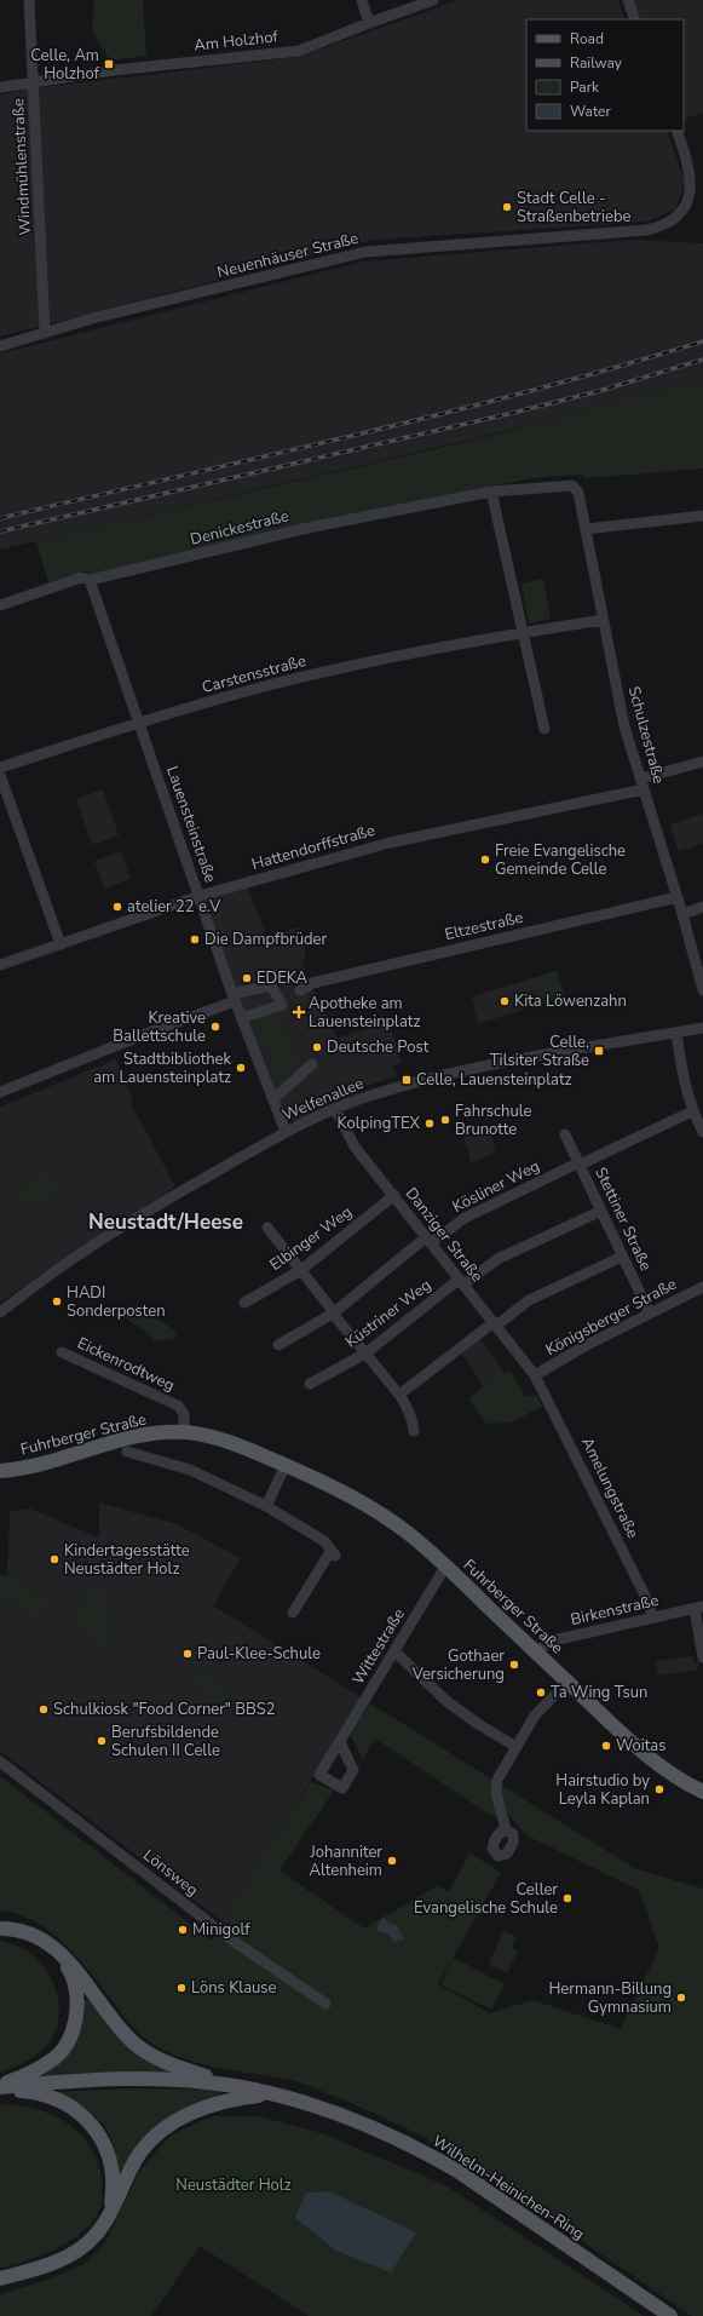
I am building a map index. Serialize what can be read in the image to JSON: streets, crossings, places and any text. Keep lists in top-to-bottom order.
{
  "streets": {
    "main road": ["Fuhrberger Straße", "Wilhelm-Heinichen-Ring"],
    "street": [
      "Am Holzhof",
      "Windmühlenstraße",
      "Neuenhäuser Straße",
      "Denickestraße",
      "Carstensstraße",
      "Schulzestraße",
      "Lauensteinstraße",
      "Hattendorffstraße",
      "Eltzestraße",
      "Welfenallee",
      "Kösliner Weg",
      "Stettiner Straße",
      "Danziger Straße",
      "Elbinger Weg",
      "Küstriner Weg",
      "Königsberger Straße",
      "Eickenrodtweg",
      "Amelungstraße",
      "Birkenstraße",
      "Wittestraße",
      "Lönsweg"
    ]
  },
  "crossings": [
    ["Am Holzhof", "Windmühlenstraße"],
    ["Windmühlenstraße", "Neuenhäuser Straße"],
    ["Denickestraße", "Schulzestraße"],
    ["Denickestraße", "Lauensteinstraße"],
    ["Carstensstraße", "Schulzestraße"],
    ["Carstensstraße", "Lauensteinstraße"],
    ["Schulzestraße", "Hattendorffstraße"],
    ["Schulzestraße", "Eltzestraße"],
    ["Lauensteinstraße", "Hattendorffstraße"],
    ["Lauensteinstraße", "Welfenallee"],
    ["Welfenallee", "Danziger Straße"],
    ["Kösliner Weg", "Stettiner Straße"],
    ["Kösliner Weg", "Danziger Straße"],
    ["Stettiner Straße", "Küstriner Weg"],
    ["Stettiner Straße", "Königsberger Straße"],
    ["Danziger Straße", "Elbinger Weg"],
    ["Danziger Straße", "Küstriner Weg"],
    ["Danziger Straße", "Königsberger Straße"],
    ["Danziger Straße", "Amelungstraße"],
    ["Königsberger Straße", "Amelungstraße"],
    ["Eickenrodtweg", "Fuhrberger Straße"],
    ["Fuhrberger Straße", "Birkenstraße"],
    ["Fuhrberger Straße", "Wittestraße"],
    ["Amelungstraße", "Birkenstraße"]
  ],
  "districts": ["Neustadt/Heese"],
  "parks": ["Neustädter Holz"],
  "places": {
    "transit": ["Celle, Am Holzhof", "Celle, Tilsiter Straße", "Celle, Lauensteinplatz"],
    "other": [
      "Stadt Celle - Straßenbetriebe",
      "Freie Evangelische Gemeinde Celle",
      "atelier 22 e.V",
      "Die Dampfbrüder",
      "EDEKA",
      "Kita Löwenzahn",
      "Kreative Ballettschule",
      "Deutsche Post",
      "Stadtbibliothek am Lauensteinplatz",
      "Fahrschule Brunotte",
      "KolpingTEX",
      "HADI Sonderposten",
      "Kindertagesstätte Neustädter Holz",
      "Paul-Klee-Schule",
      "Gothaer Versicherung",
      "Ta Wing Tsun",
      "Schulkiosk \"Food Corner\" BBS2",
      "Berufsbildende Schulen II Celle",
      "Woitas",
      "Hairstudio by Leyla Kaplan",
      "Johanniter Altenheim",
      "Celler Evangelische Schule",
      "Minigolf",
      "Löns Klause",
      "Hermann-Billung Gymnasium"
    ],
    "health": ["Apotheke am Lauensteinplatz"]
  },
  "legend": [
    "Road",
    "Railway",
    "Park",
    "Water"
  ]
}
